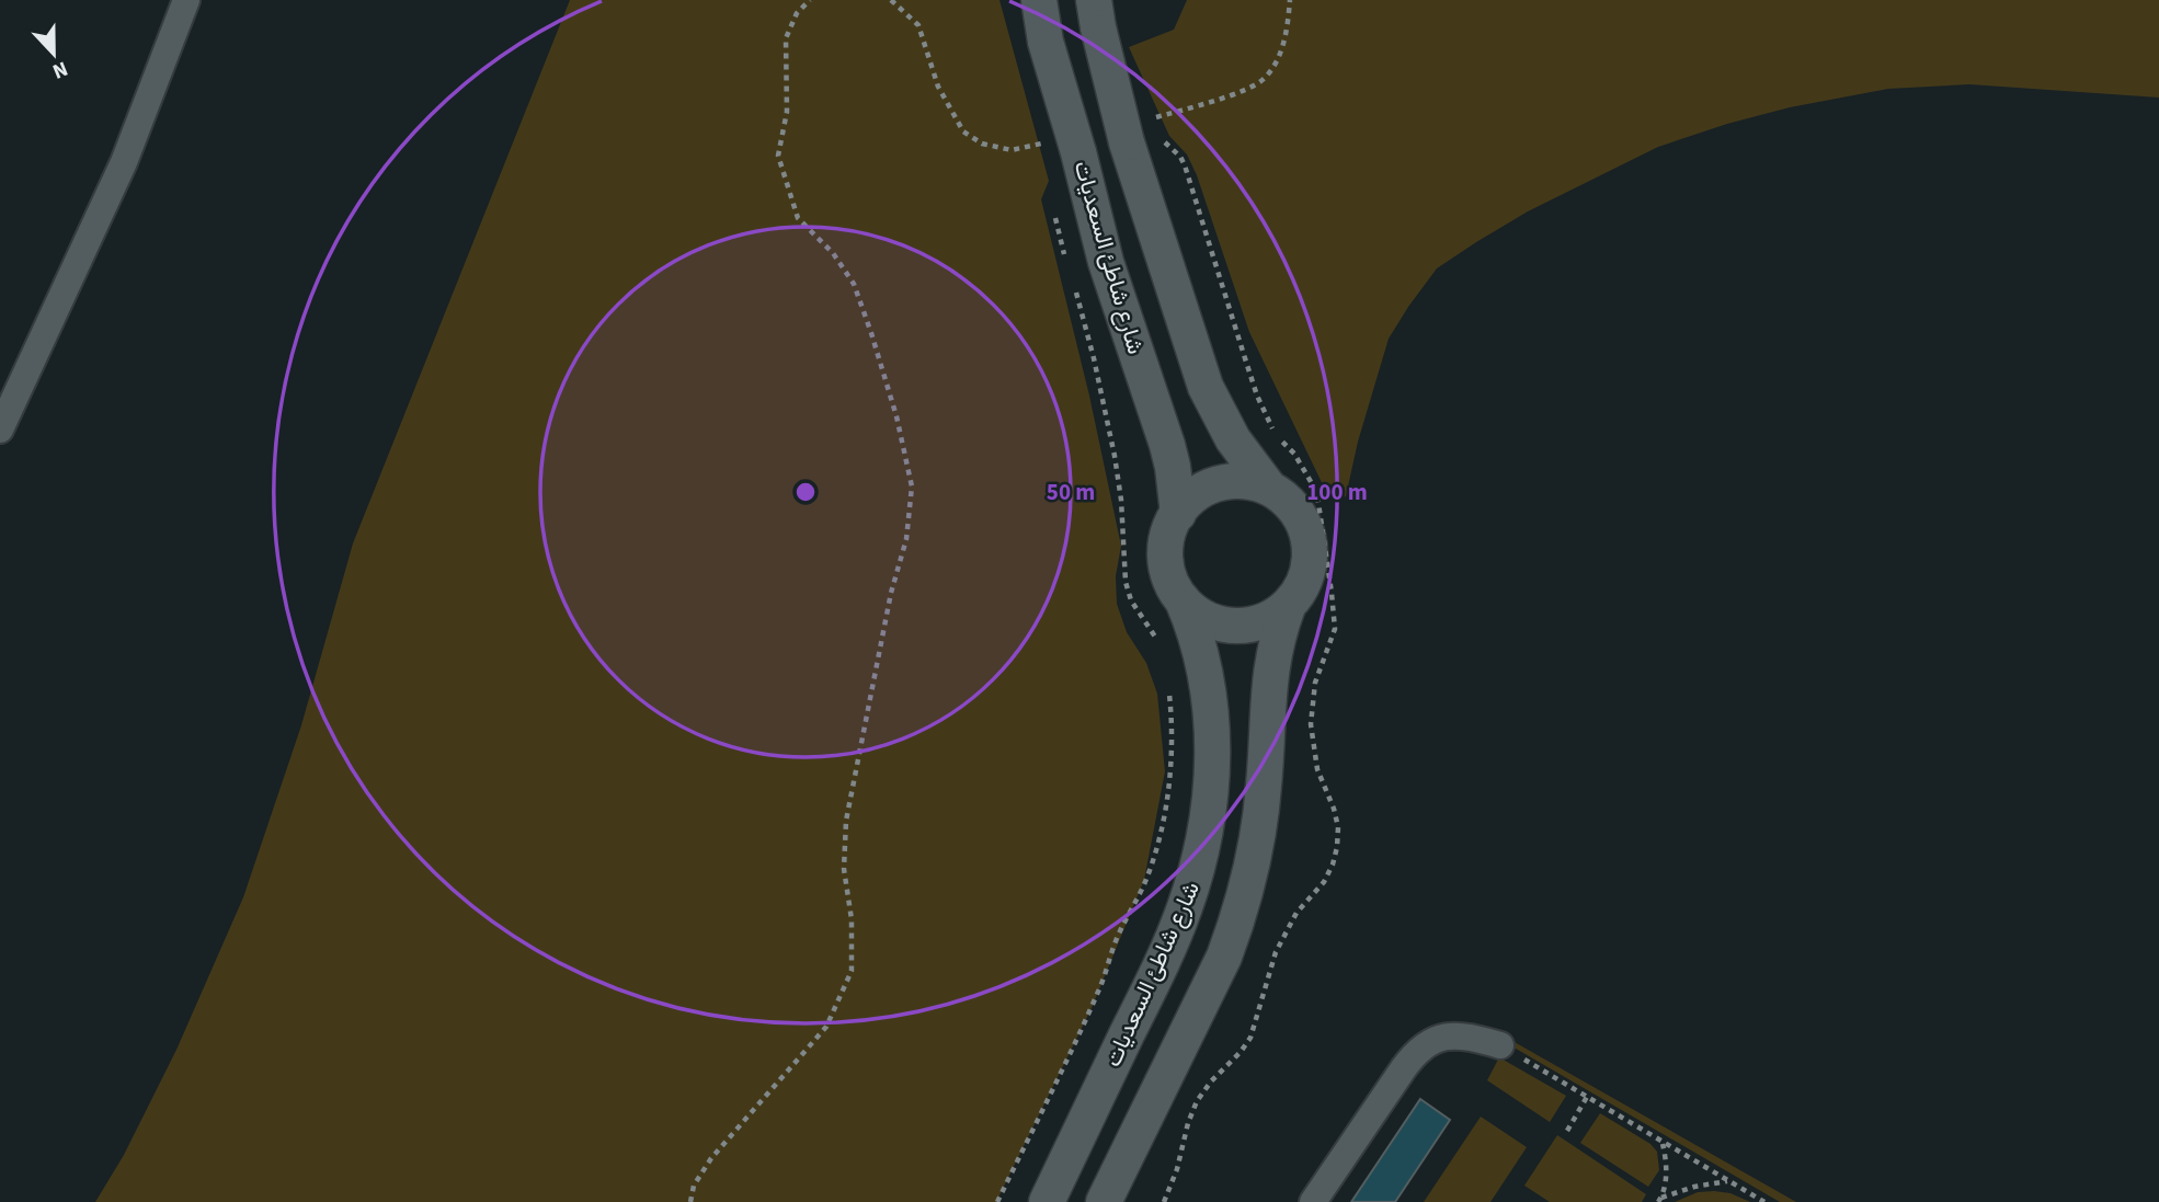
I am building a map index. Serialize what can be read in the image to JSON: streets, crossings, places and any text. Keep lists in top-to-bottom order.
{
  "streets": {
    "street": ["شارع شاطئ السعديات"]
  },
  "north": "bottom",
  "rings": ["50 m", "100 m"]
}
